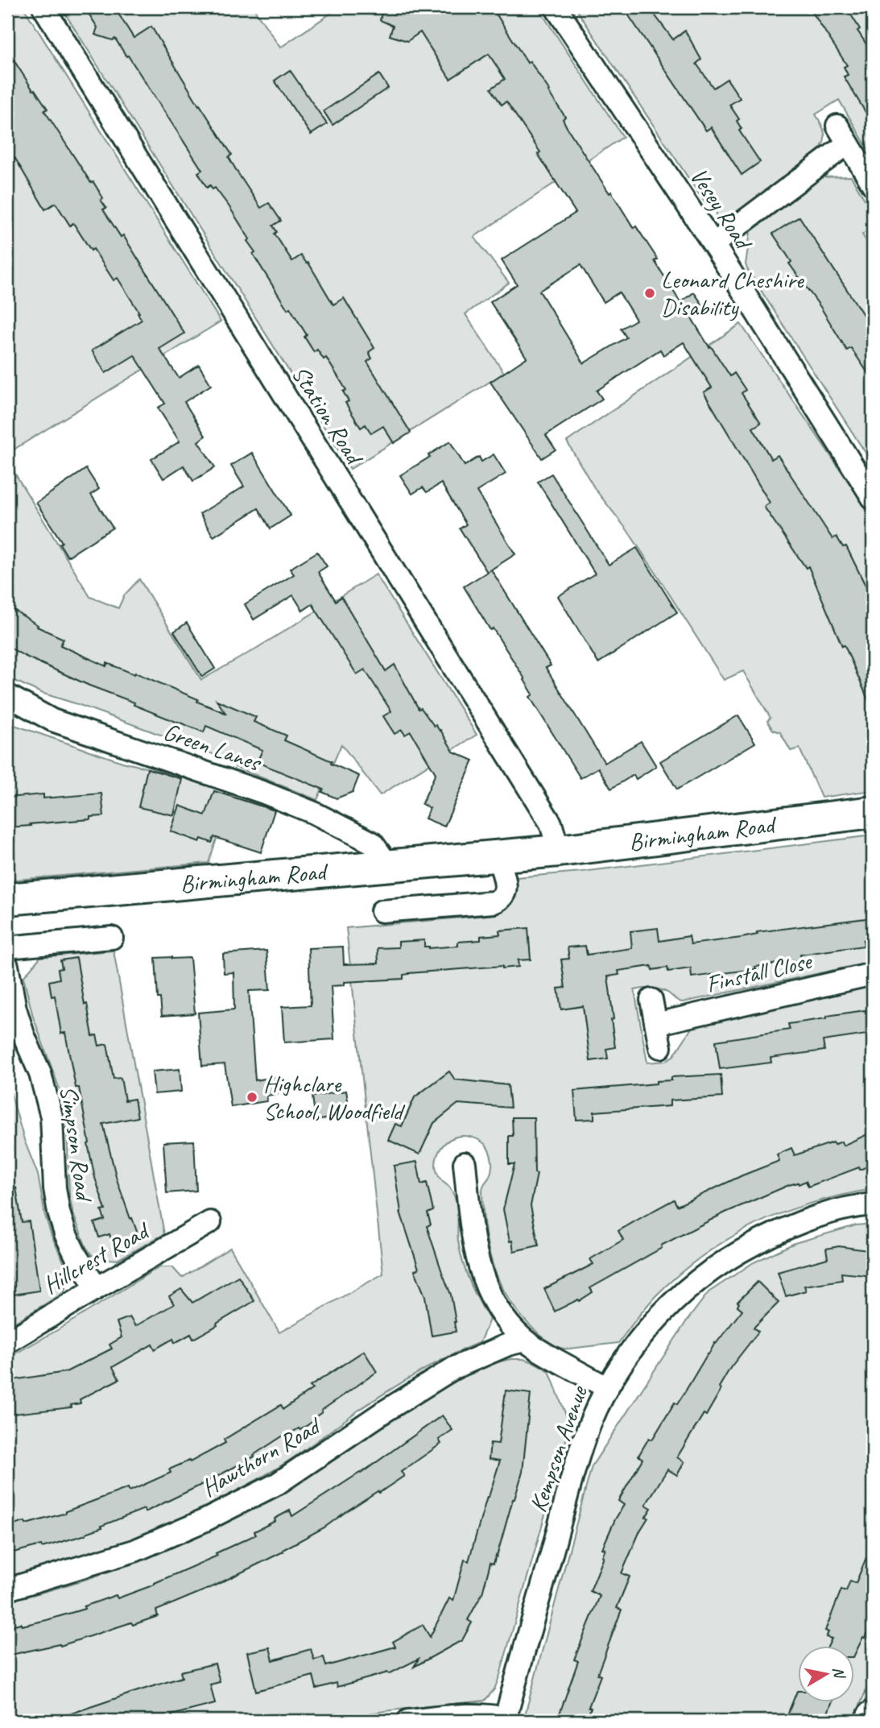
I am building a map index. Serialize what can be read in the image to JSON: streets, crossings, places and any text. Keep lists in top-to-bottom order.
{
  "streets": {
    "main road": ["Birmingham Road"],
    "street": [
      "Vesey Road",
      "Station Road",
      "Green Lanes",
      "Finstall Close",
      "Simpson Road",
      "Hillcrest Road",
      "Kempson Avenue",
      "Hawthorn Road"
    ]
  },
  "crossings": [
    ["Station Road", "Birmingham Road"],
    ["Green Lanes", "Birmingham Road"],
    ["Simpson Road", "Hillcrest Road"]
  ],
  "places": ["Leonard Cheshire Disability", "Highclare School, Woodfield"],
  "north": "right"
}
